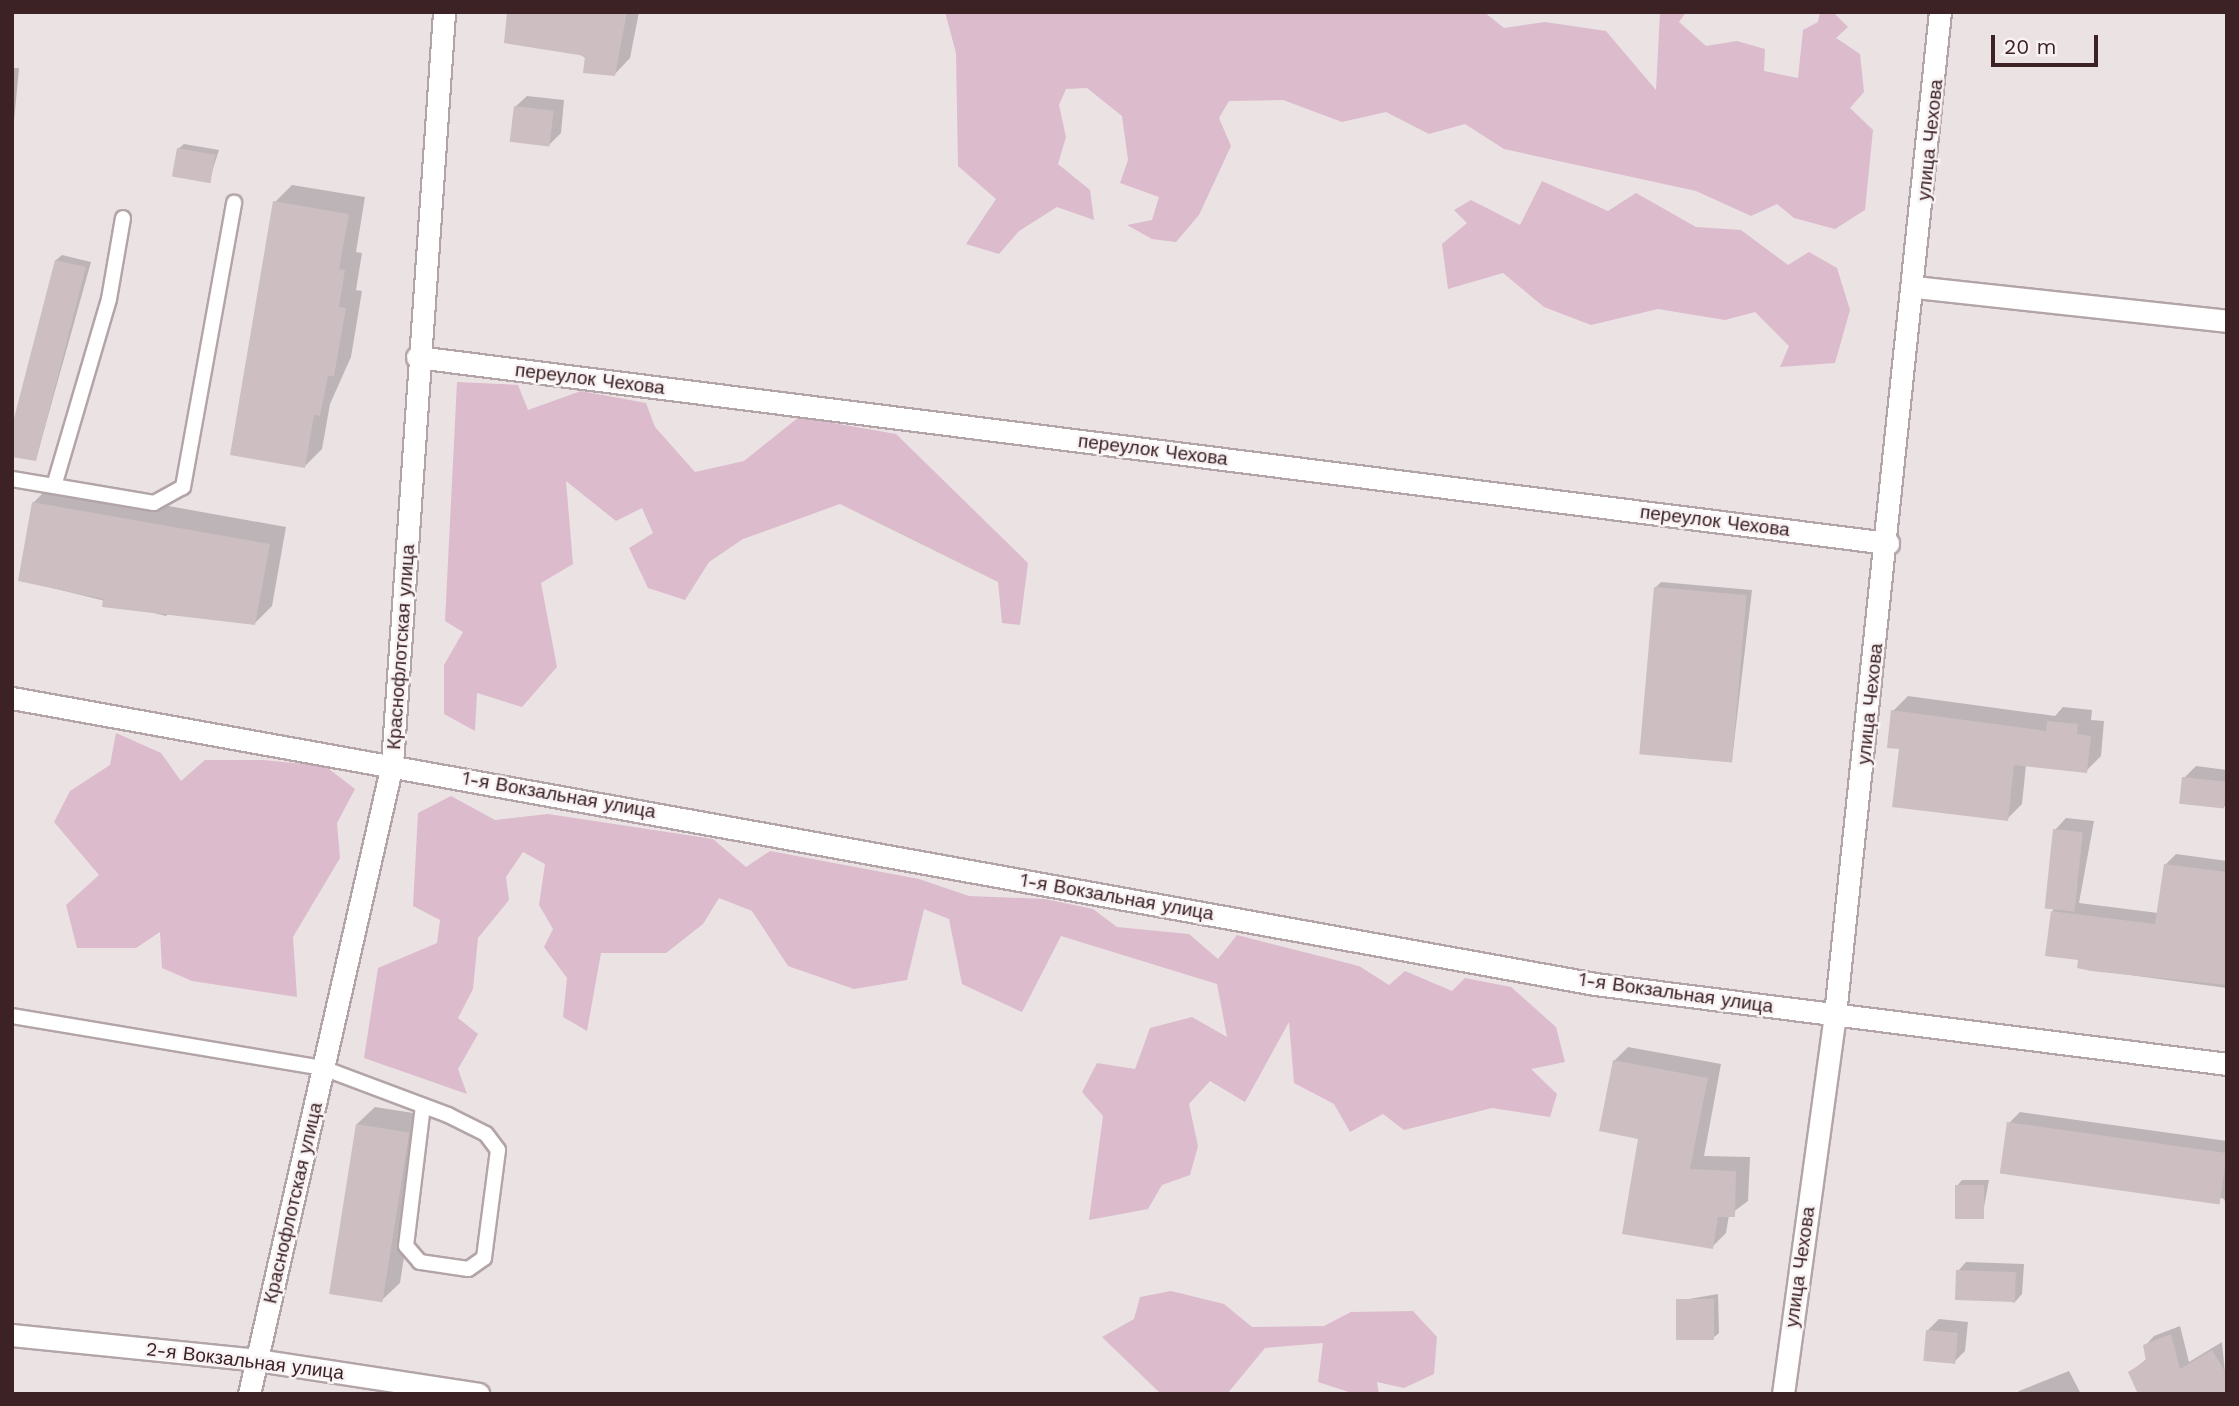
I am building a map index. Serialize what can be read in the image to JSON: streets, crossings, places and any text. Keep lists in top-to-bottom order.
{
  "streets": {
    "street": [
      "улица Чехова",
      "переулок Чехова",
      "Краснофлотская улица",
      "1-я Вокзальная улица",
      "2-я Вокзальная улица"
    ]
  },
  "crossings": [
    ["улица Чехова", "переулок Чехова"],
    ["улица Чехова", "1-я Вокзальная улица"],
    ["переулок Чехова", "Краснофлотская улица"],
    ["Краснофлотская улица", "1-я Вокзальная улица"],
    ["Краснофлотская улица", "2-я Вокзальная улица"]
  ],
  "scale_bar": "20 m"
}
